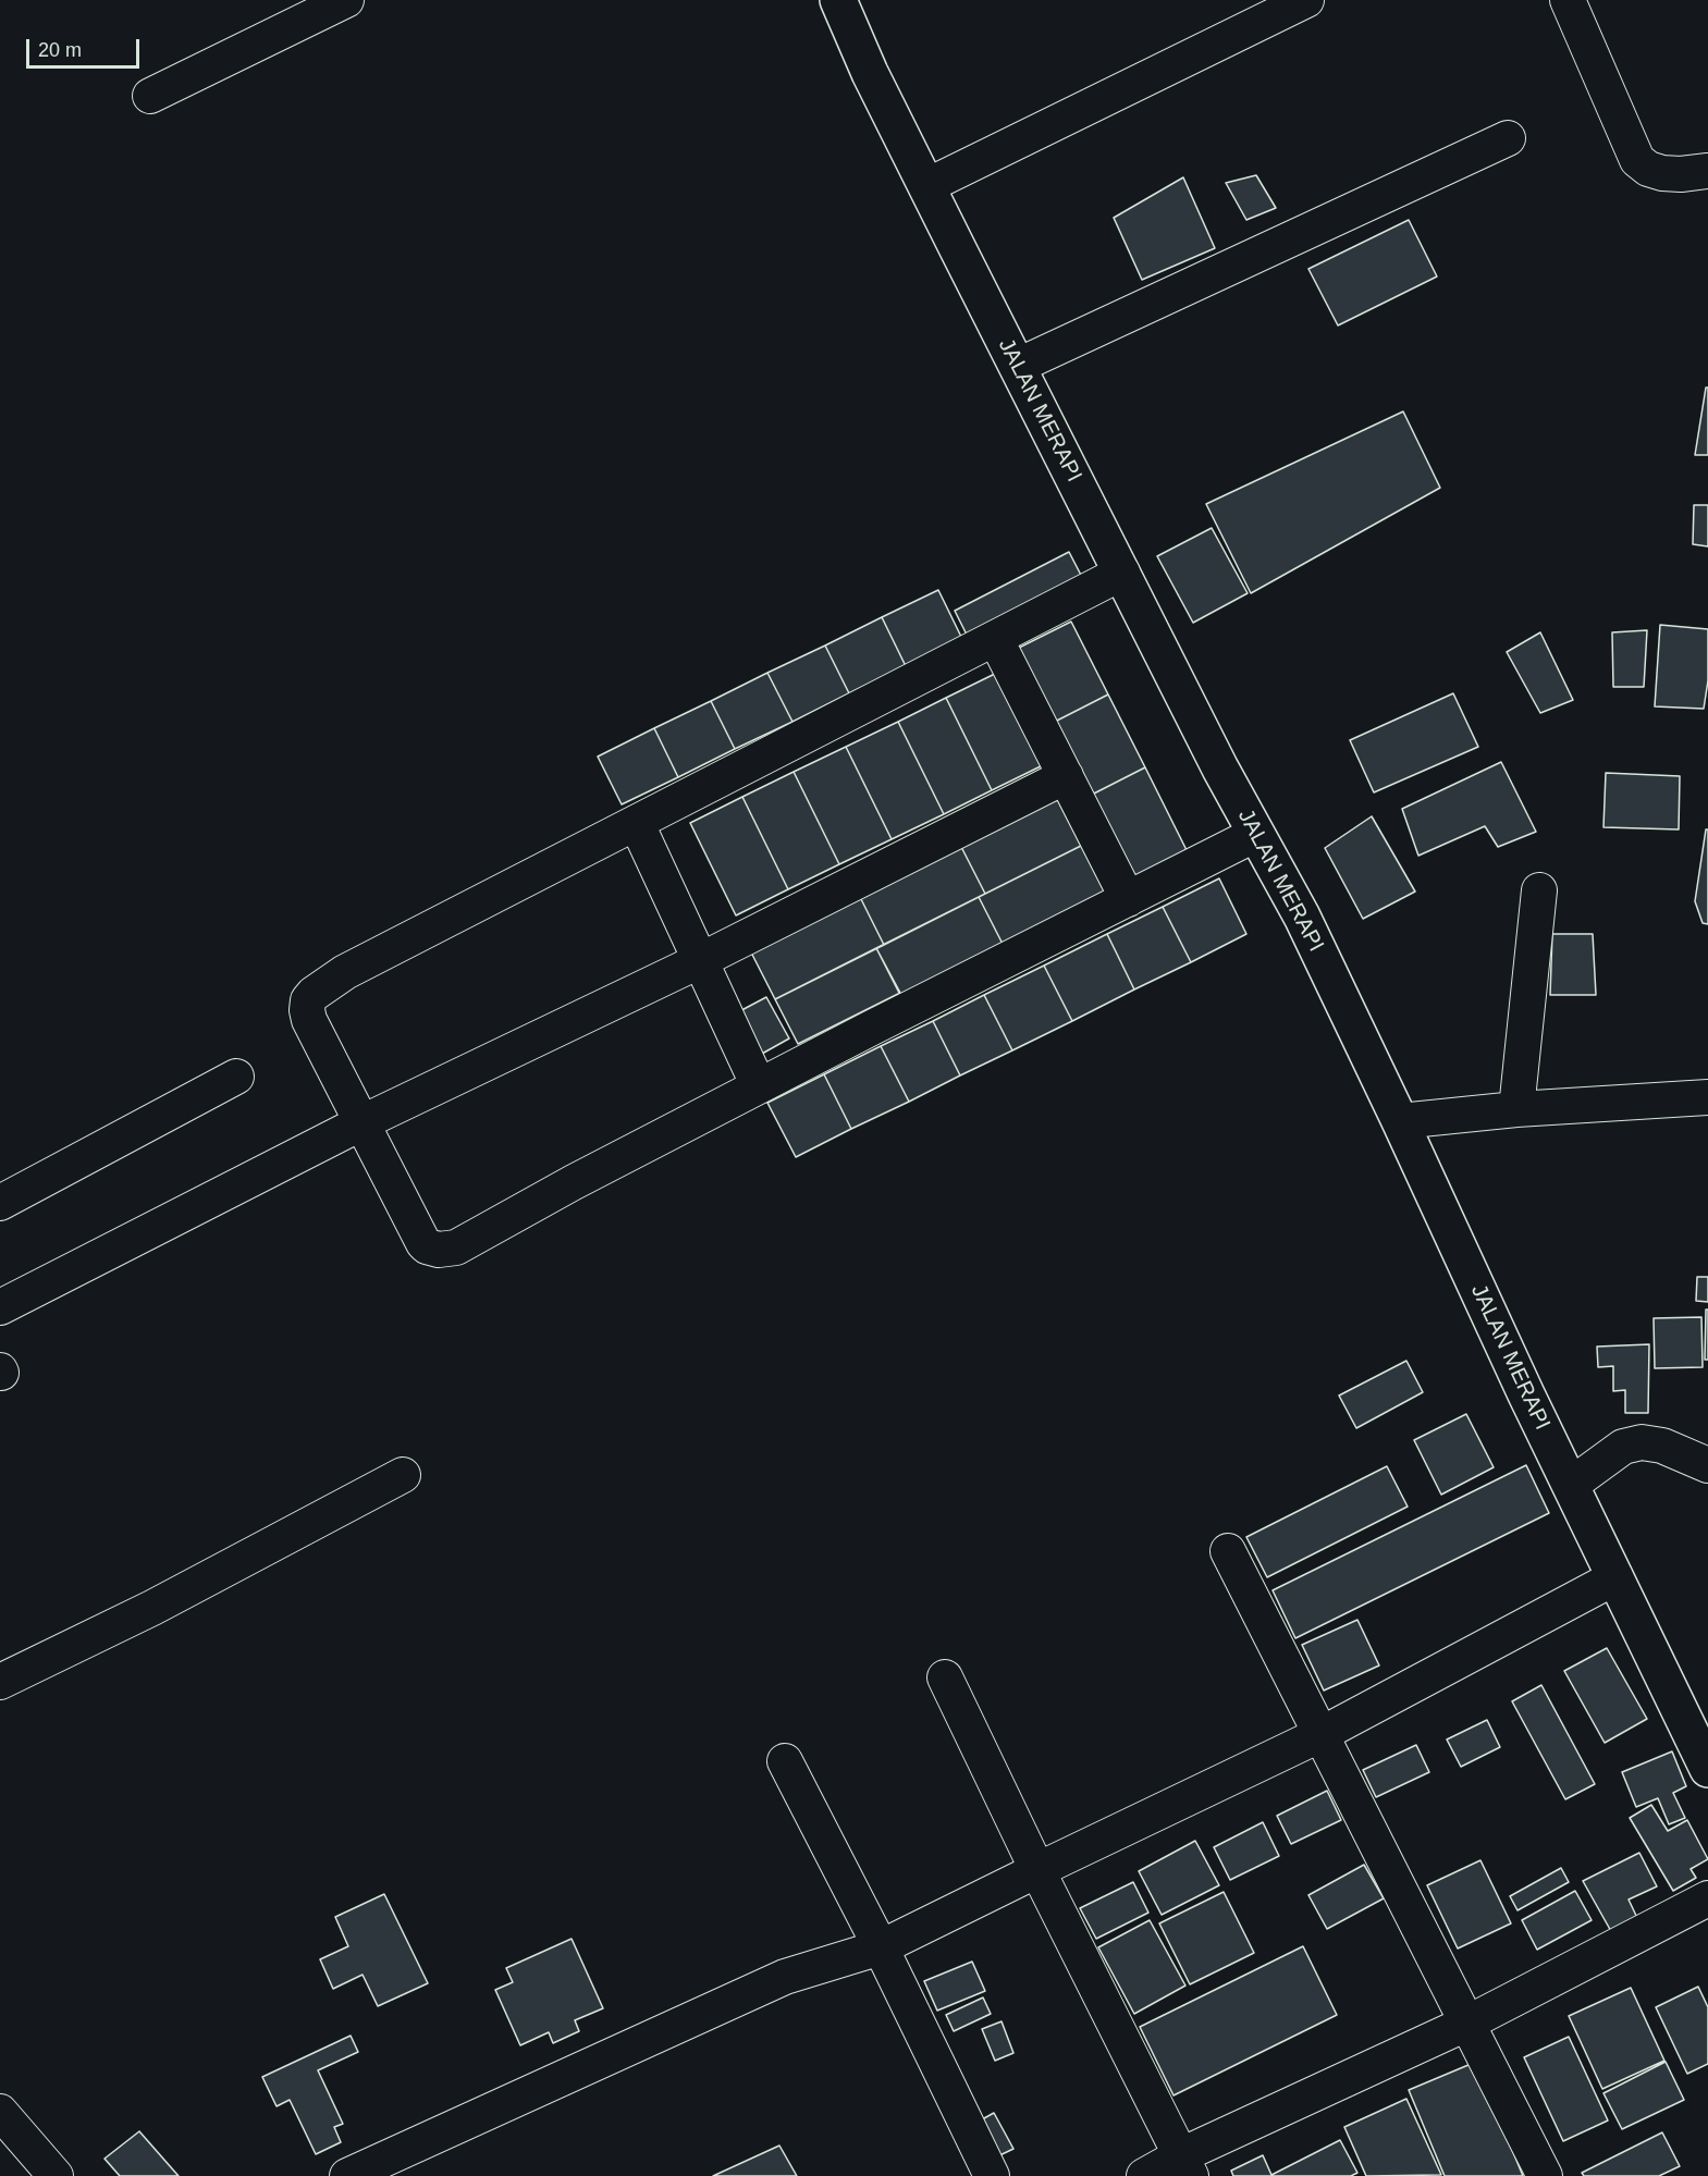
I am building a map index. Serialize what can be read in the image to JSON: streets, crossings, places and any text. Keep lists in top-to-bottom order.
{
  "streets": {
    "street": ["JALAN MERAPI"]
  },
  "scale_bar": "20 m"
}
